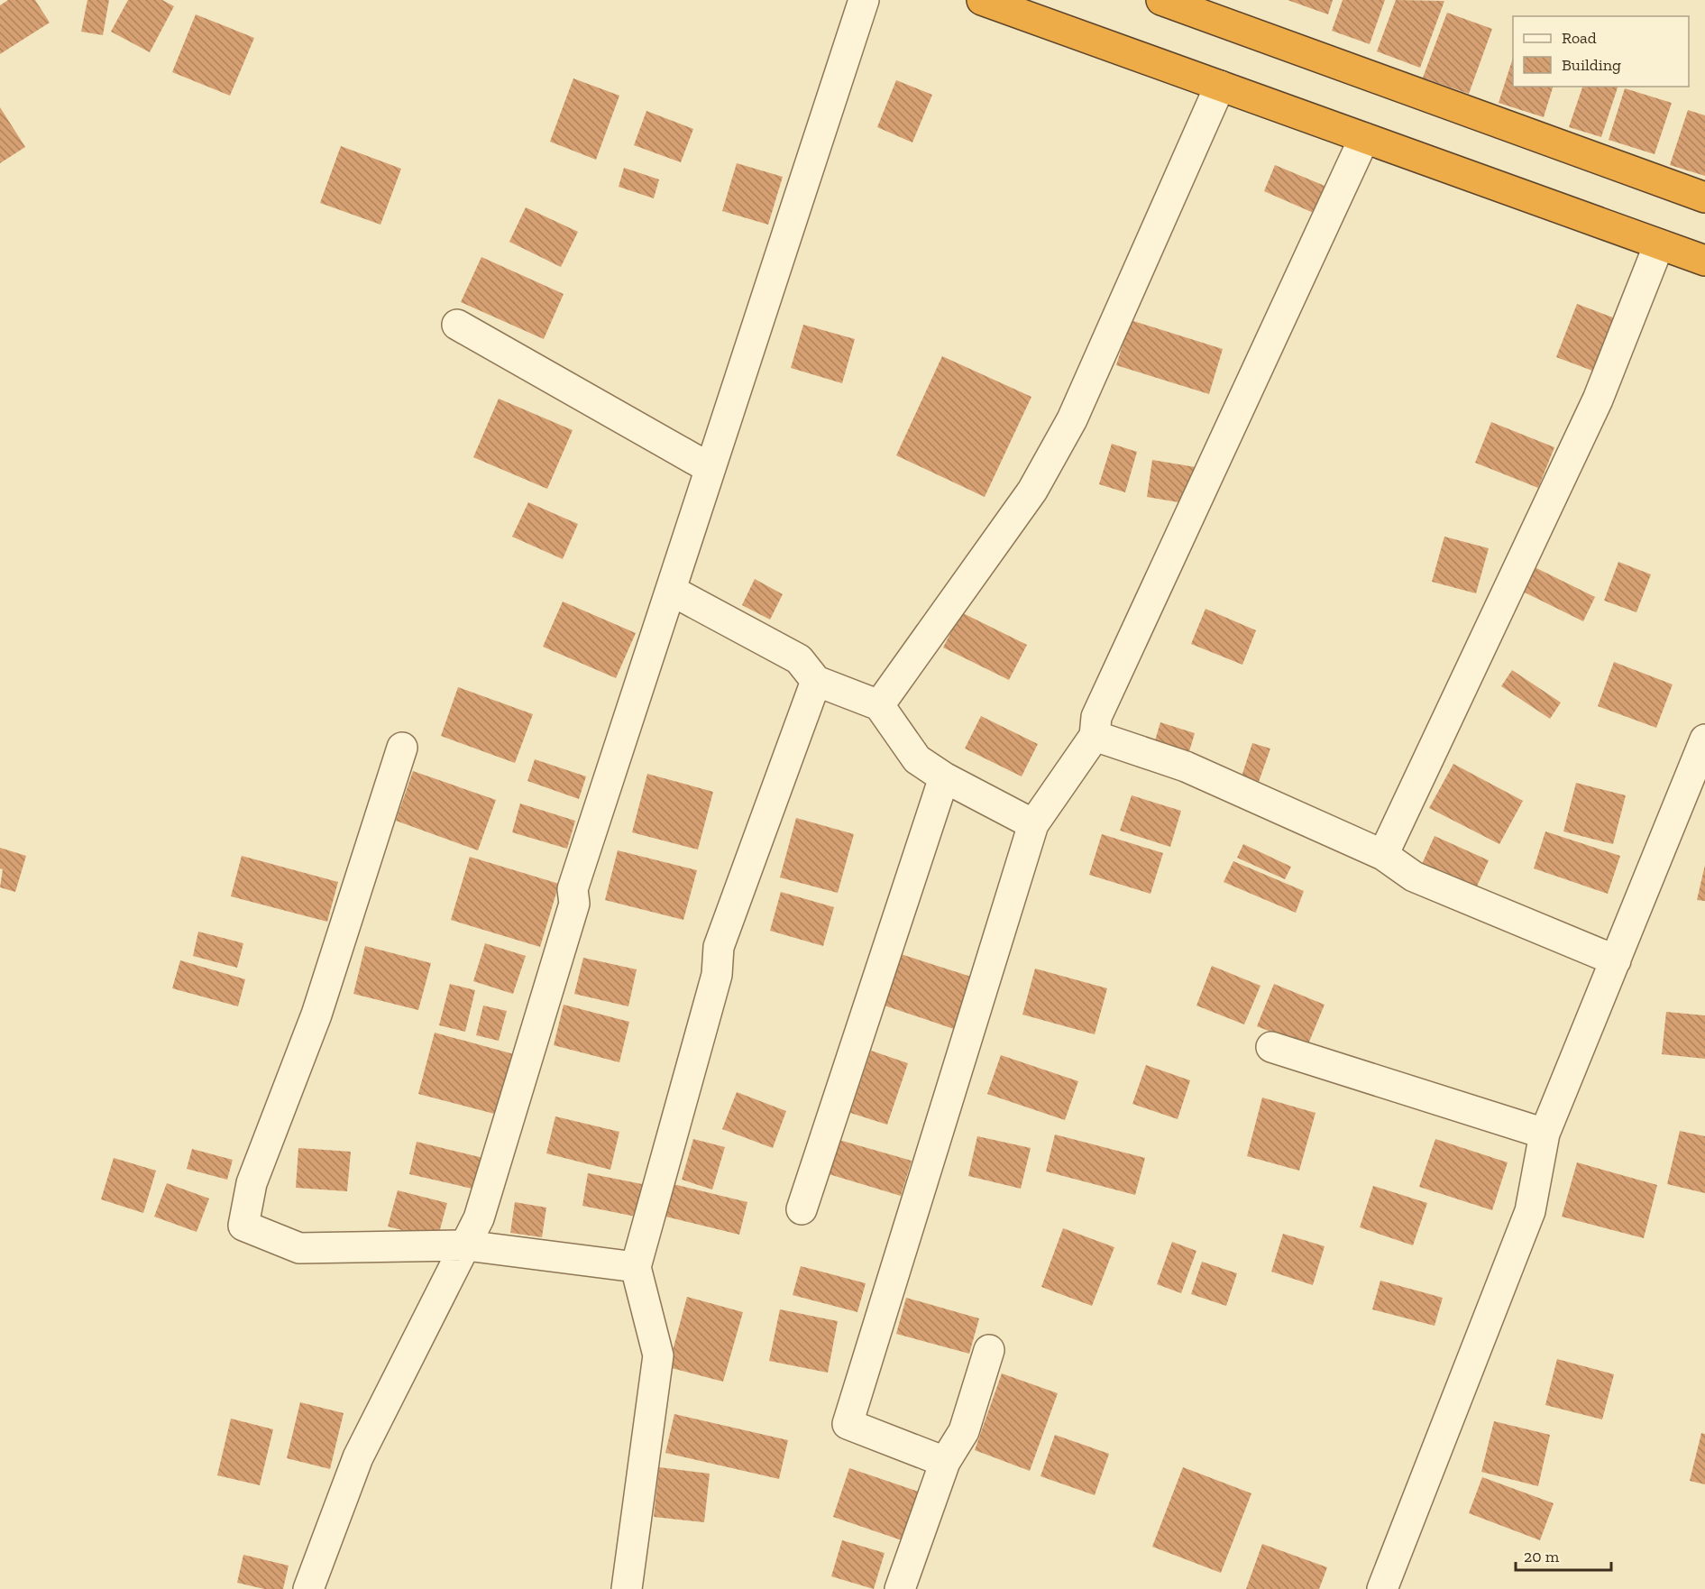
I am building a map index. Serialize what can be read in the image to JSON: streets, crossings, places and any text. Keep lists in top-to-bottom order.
{
  "legend": ["Road", "Building"],
  "scale_bar": "20 m"
}
